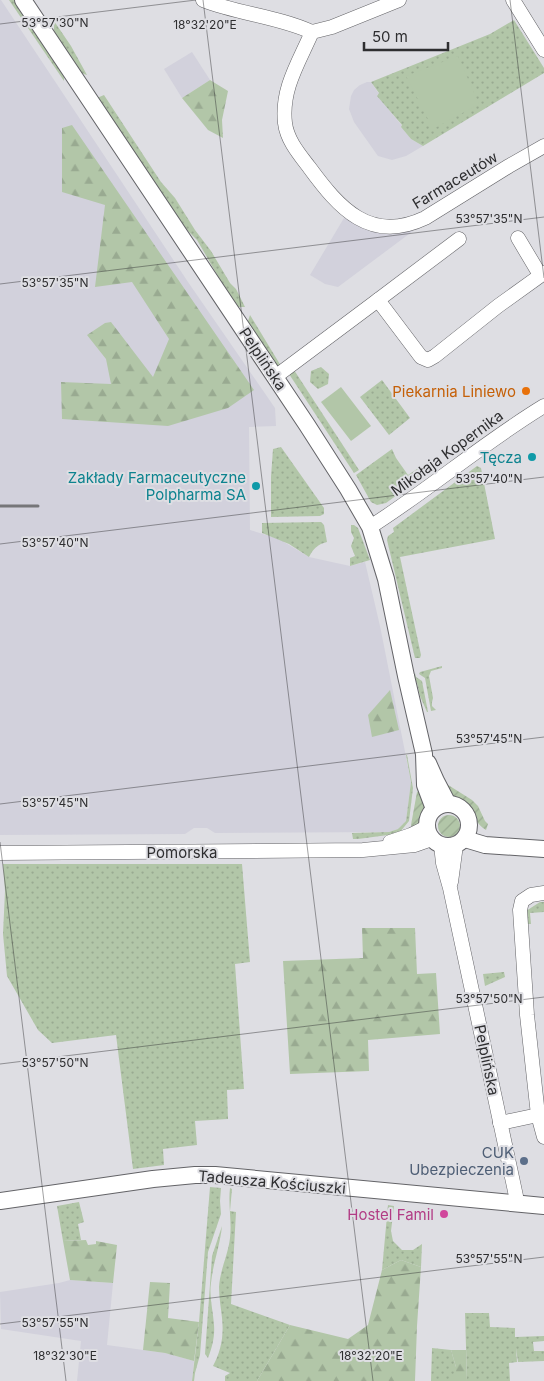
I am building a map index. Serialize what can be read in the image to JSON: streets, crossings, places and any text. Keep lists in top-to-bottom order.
{
  "streets": {
    "street": [
      "Farmaceutów",
      "Pelplińska",
      "Mikołaja Kopernika",
      "Pomorska",
      "Tadeusza Kościuszki"
    ]
  },
  "crossings": [
    ["Pelplińska", "Mikołaja Kopernika"],
    ["Pelplińska", "Pomorska"],
    ["Pelplińska", "Tadeusza Kościuszki"]
  ],
  "places": [
    "Piekarnia Liniewo",
    "Tęcza",
    "Zakłady Farmaceutyczne Polpharma SA",
    "CUK Ubezpieczenia",
    "Hostel Famil"
  ],
  "scale_bar": "50 m",
  "coordinates": [
    "53°57'30\"N",
    "18°32'20\"E",
    "53°57'35\"N",
    "53°57'40\"N",
    "53°57'45\"N",
    "53°57'50\"N",
    "53°57'55\"N",
    "18°32'30\"E"
  ]
}
